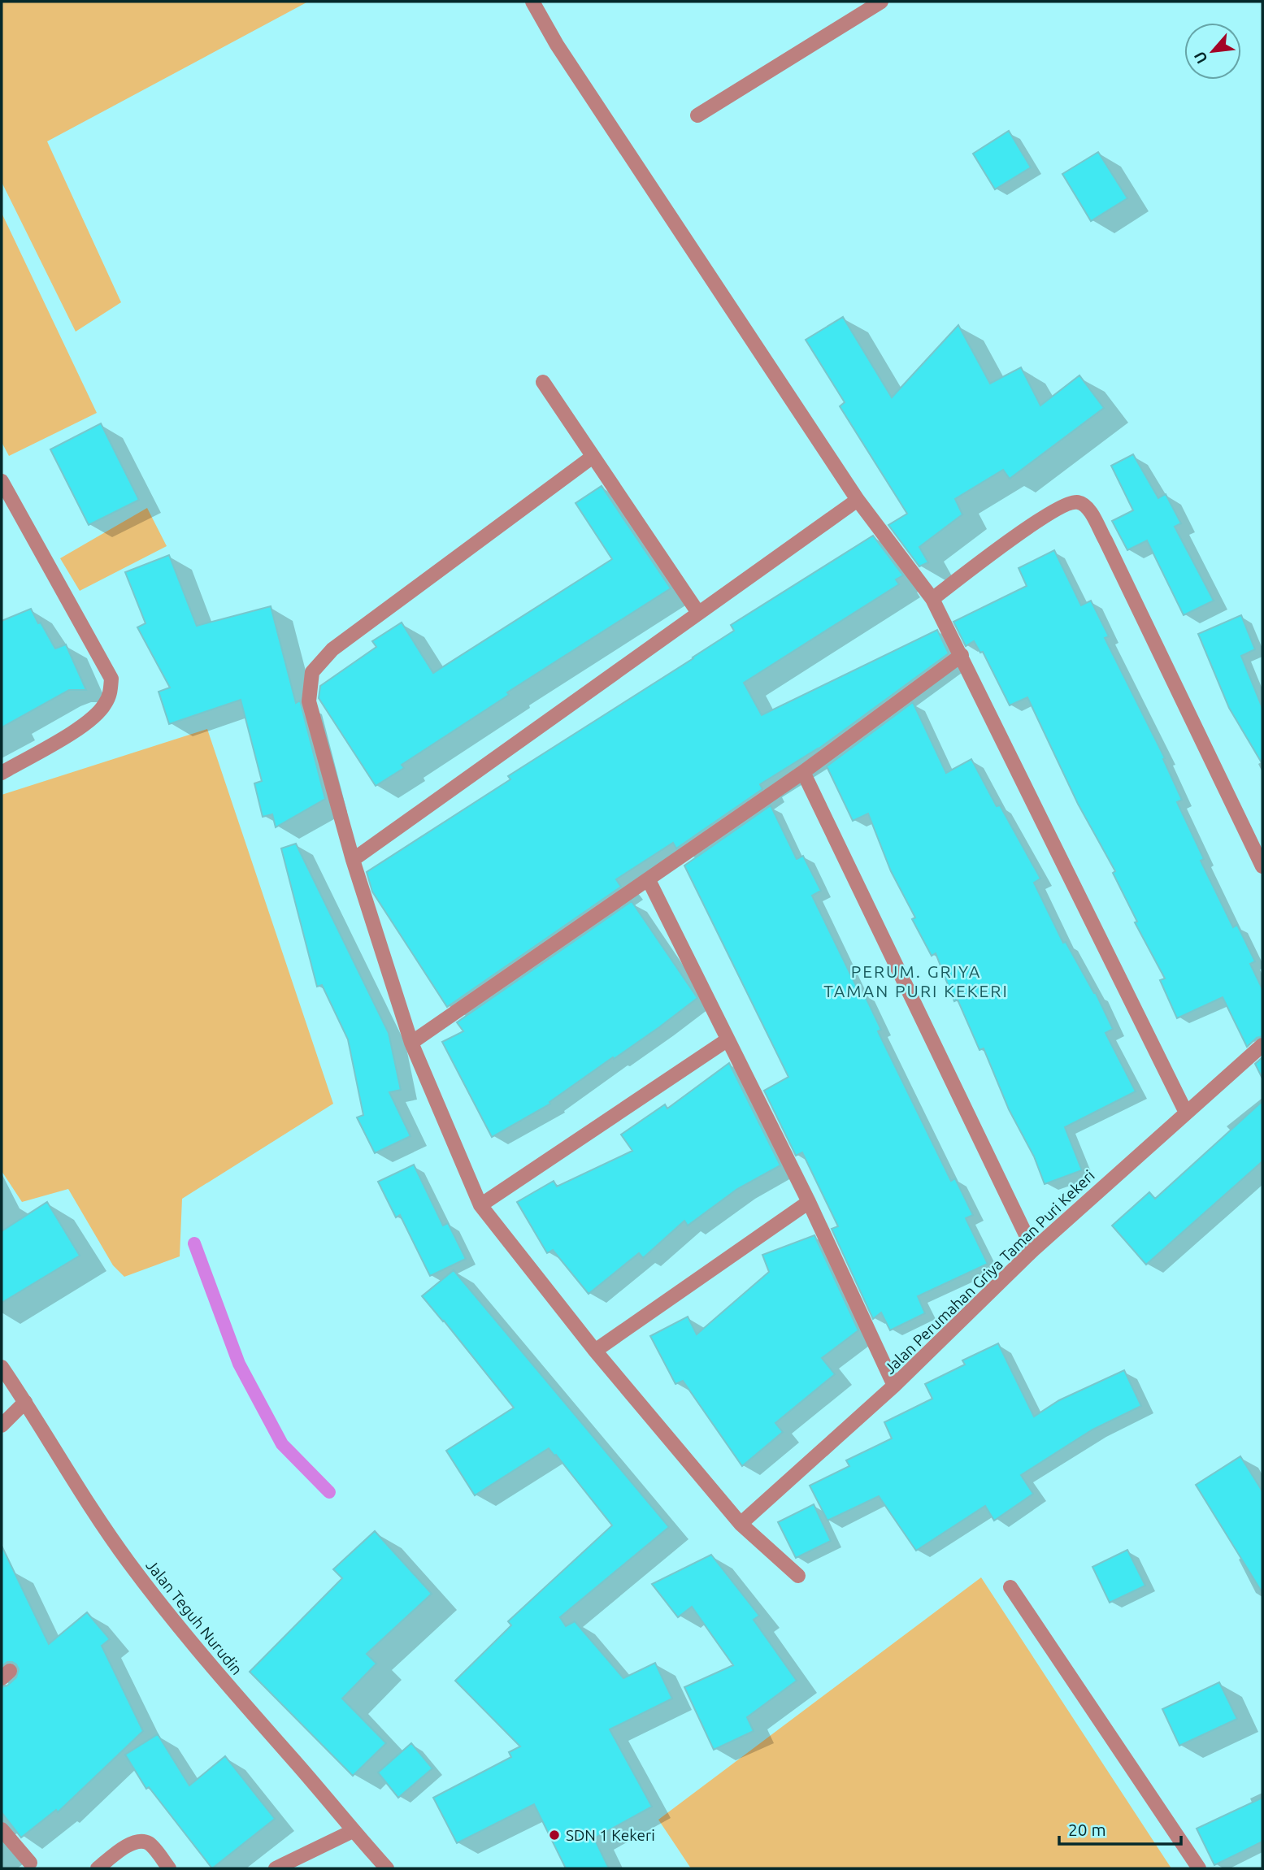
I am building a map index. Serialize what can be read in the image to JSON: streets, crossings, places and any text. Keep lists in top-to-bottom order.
{
  "streets": {
    "street": ["Jalan Perumahan Griya Taman Puri Kekeri", "Jalan Teguh Nurudin"]
  },
  "districts": ["PERUM. GRIYA TAMAN PURI KEKERI"],
  "places": ["SDN 1 Kekeri"],
  "scale_bar": "20 m",
  "north": "bottom left"
}
